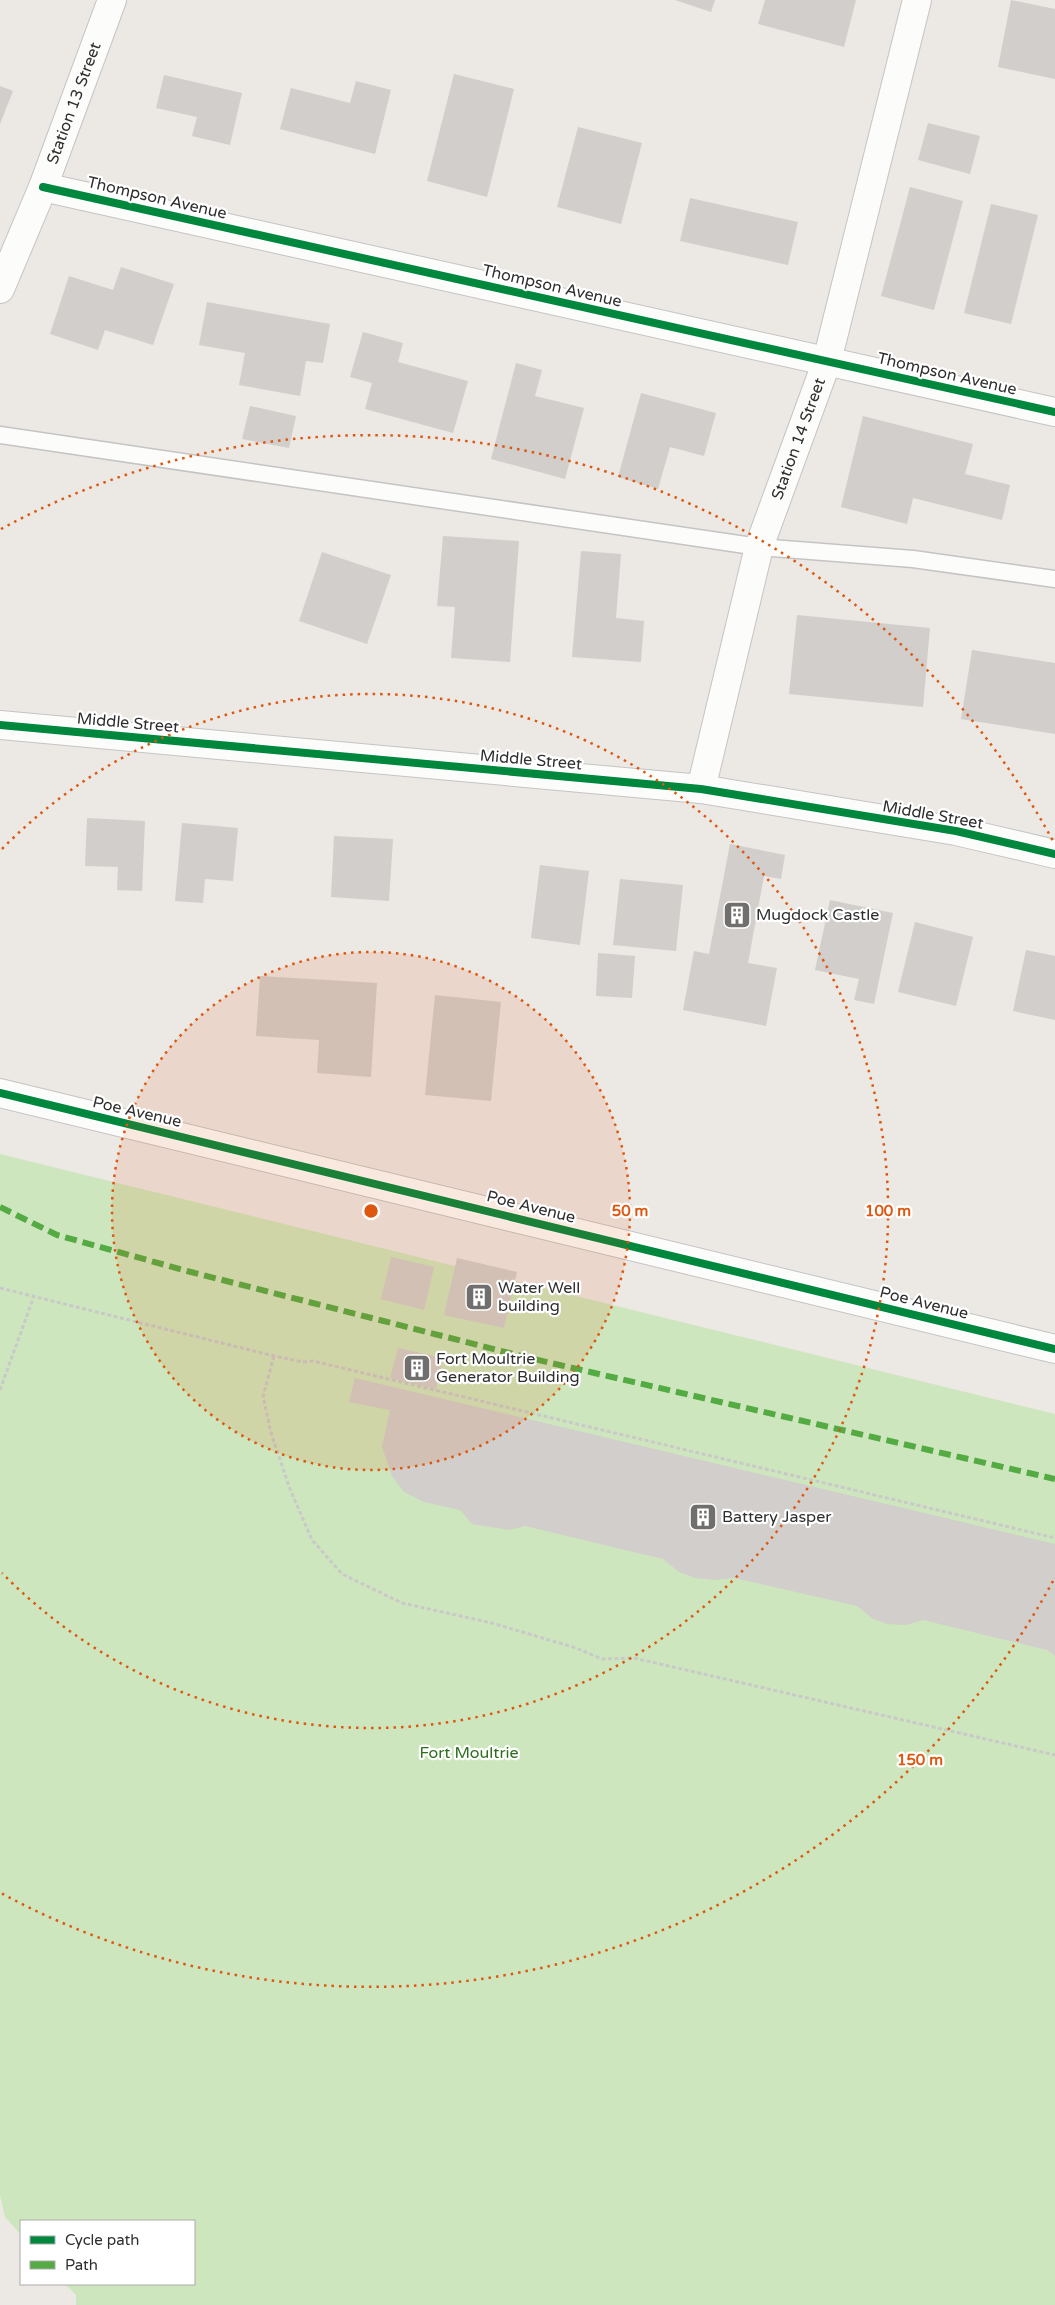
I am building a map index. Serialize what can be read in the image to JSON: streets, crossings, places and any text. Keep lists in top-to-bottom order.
{
  "streets": {
    "street": [
      "Station 13 Street",
      "Thompson Avenue",
      "Station 14 Street",
      "Middle Street",
      "Poe Avenue"
    ]
  },
  "crossings": [
    ["Station 13 Street", "Thompson Avenue"],
    ["Thompson Avenue", "Station 14 Street"],
    ["Station 14 Street", "Middle Street"]
  ],
  "parks": ["Fort Moultrie"],
  "places": {
    "building": [
      "Mugdock Castle",
      "Water Well building",
      "Fort Moultrie Generator Building",
      "Battery Jasper"
    ]
  },
  "legend": ["Cycle path", "Path"],
  "rings": ["50 m", "100 m", "150 m"]
}
